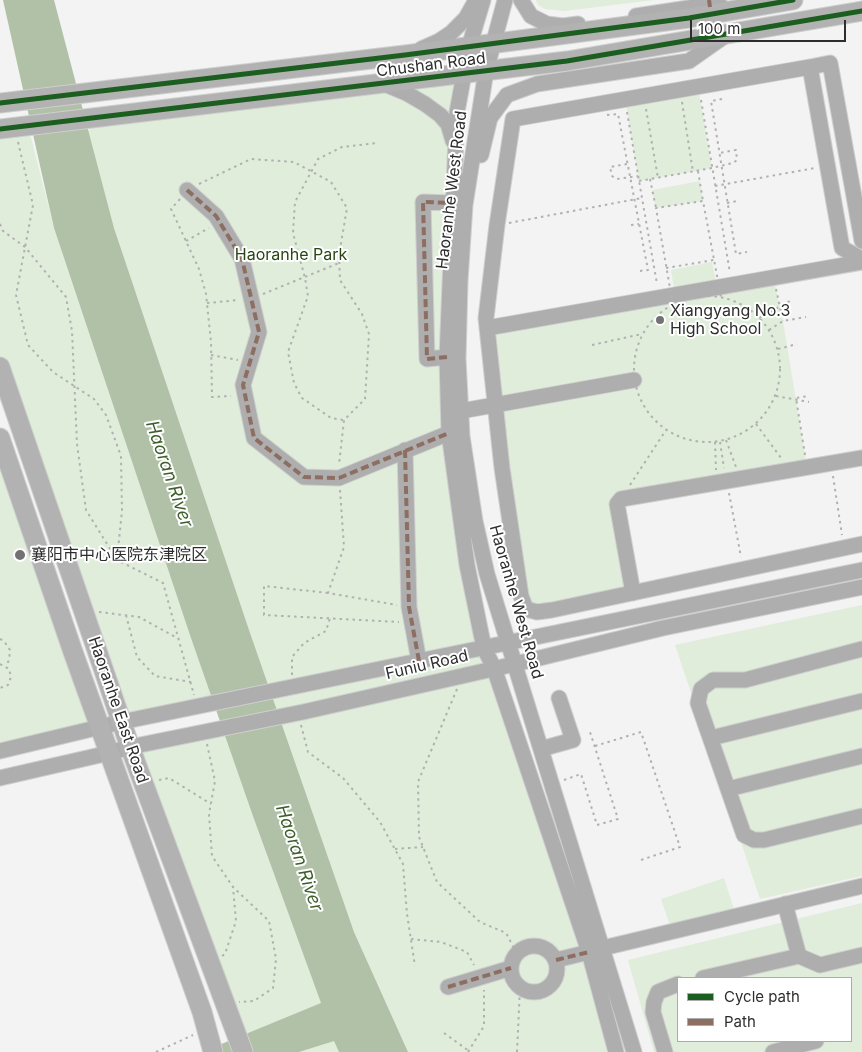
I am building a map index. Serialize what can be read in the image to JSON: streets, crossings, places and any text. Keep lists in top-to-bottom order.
{
  "streets": {
    "main road": ["Chushan Road", "Haoranhe East Road"],
    "street": ["Haoranhe West Road", "Funiu Road"]
  },
  "crossings": [
    ["Chushan Road", "Haoranhe West Road"],
    ["Haoranhe West Road", "Funiu Road"],
    ["Funiu Road", "Haoranhe East Road"]
  ],
  "water": ["Haoran River"],
  "parks": ["Haoranhe Park"],
  "places": ["Xiangyang No.3 High School", "襄阳市中心医院东津院区"],
  "legend": ["Cycle path", "Path"],
  "scale_bar": "100 m"
}
